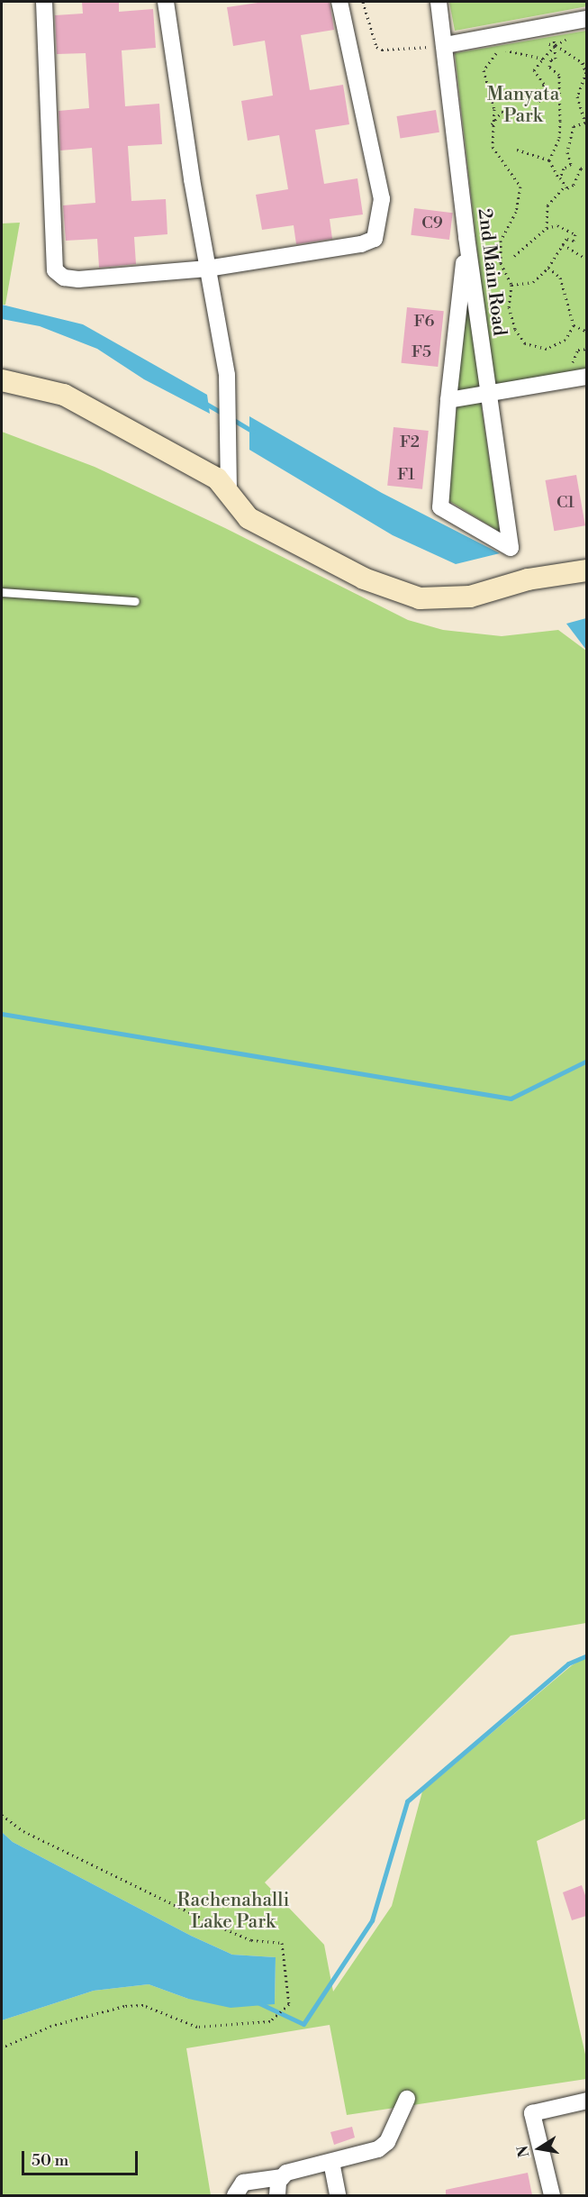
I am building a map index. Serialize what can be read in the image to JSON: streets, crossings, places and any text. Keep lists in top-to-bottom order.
{
  "streets": {
    "street": ["2nd Main Road"]
  },
  "parks": ["Manyata Park", "Rachenahalli Lake Park"],
  "house_numbers": [
    "C9",
    "F6",
    "F5",
    "F2",
    "F1",
    "C1"
  ],
  "scale_bar": "50 m",
  "north": "left"
}
